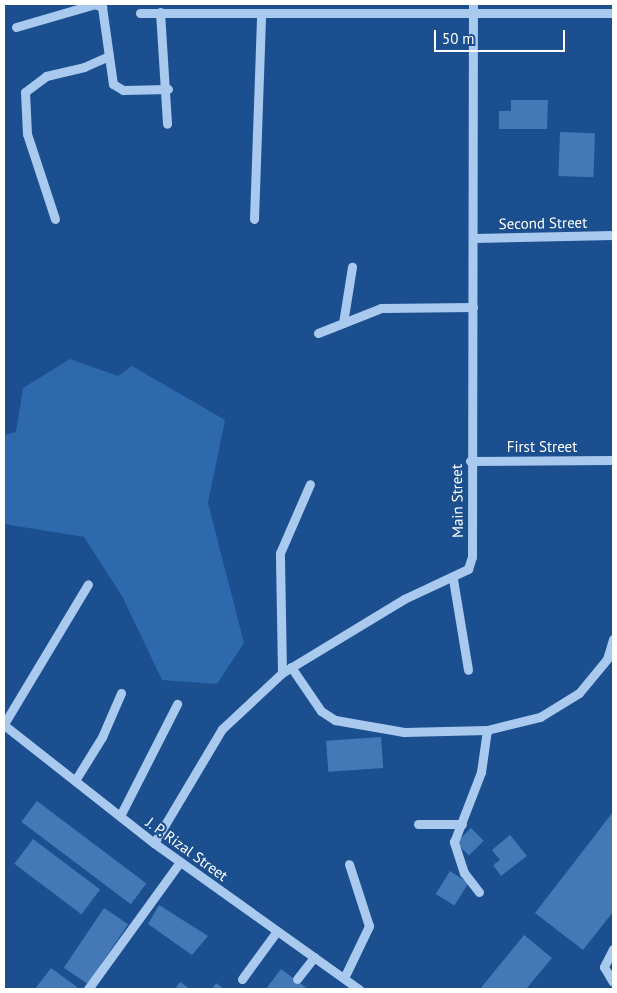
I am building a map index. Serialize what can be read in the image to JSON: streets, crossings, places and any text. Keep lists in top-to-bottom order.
{
  "streets": {
    "street": [
      "Second Street",
      "First Street",
      "Main Street",
      "J. P. Rizal Street"
    ]
  },
  "crossings": [
    ["Second Street", "Main Street"],
    ["First Street", "Main Street"],
    ["Main Street", "J. P. Rizal Street"]
  ],
  "scale_bar": "50 m"
}
